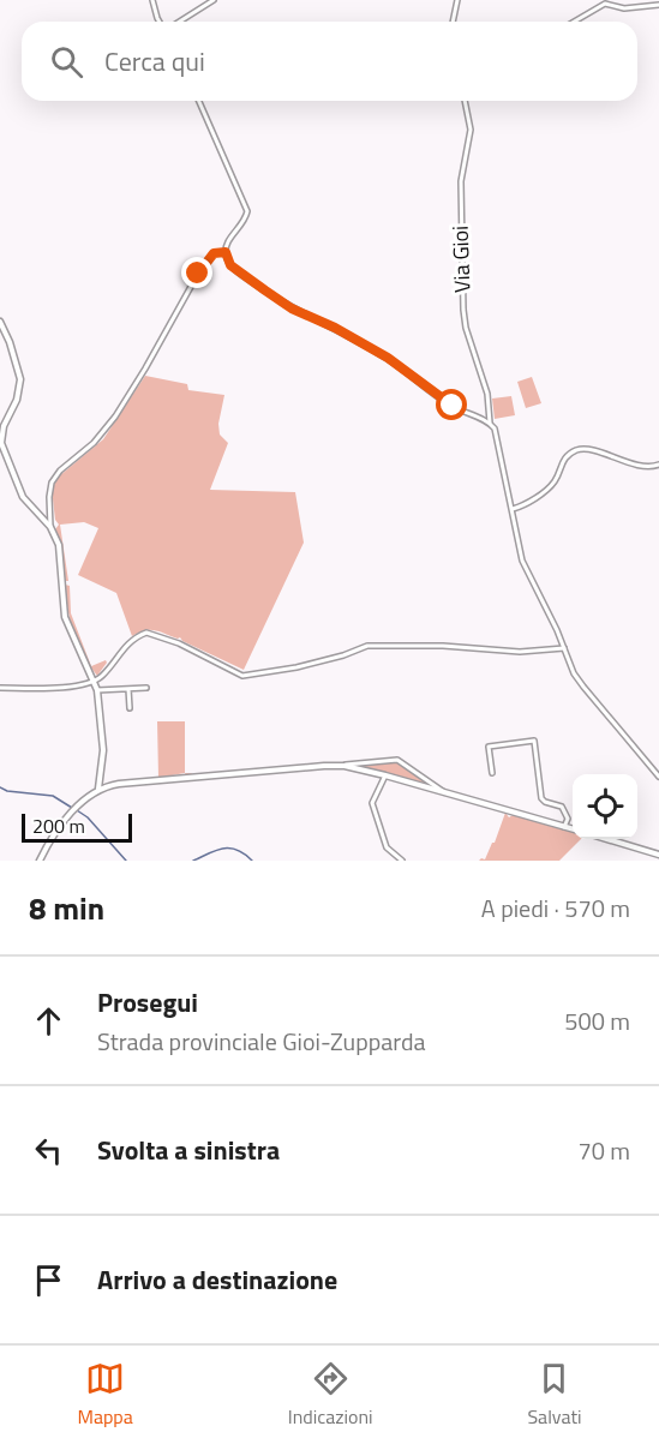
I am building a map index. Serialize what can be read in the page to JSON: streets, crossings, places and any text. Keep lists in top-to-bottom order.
{
  "streets": {
    "street": ["Via Gioi"]
  },
  "scale_bar": "200 m",
  "page": {
    "search": "Cerca qui",
    "scale": "200 m",
    "heading": ["8 min", "A piedi · 570 m"],
    "list": [
      ["Prosegui", "Strada provinciale Gioi-Zupparda", "500 m"],
      ["Svolta a sinistra", "70 m"],
      "Arrivo a destinazione"
    ],
    "nav": ["Mappa", "Indicazioni", "Salvati"]
  }
}
